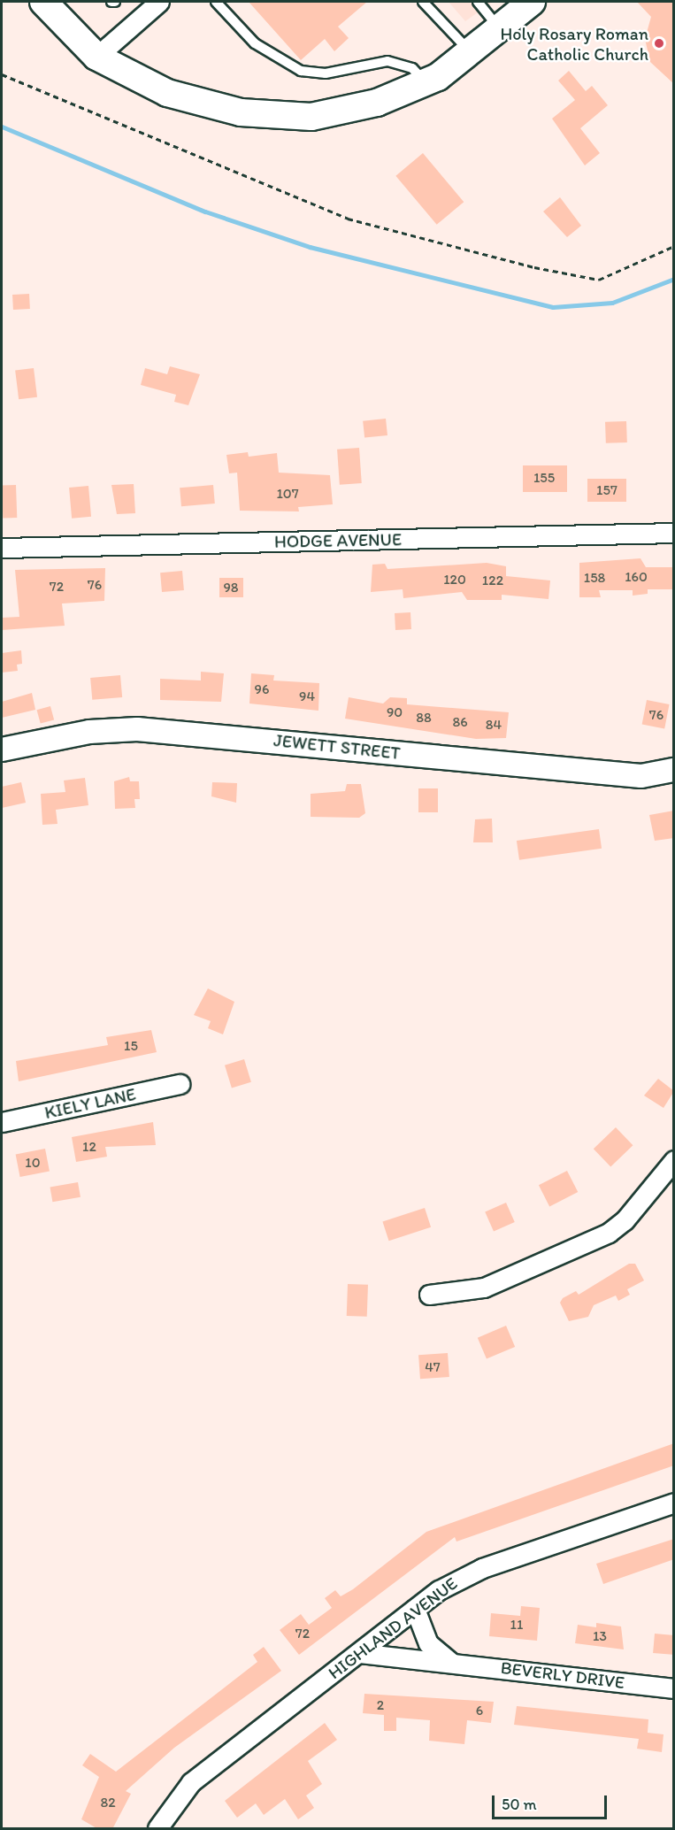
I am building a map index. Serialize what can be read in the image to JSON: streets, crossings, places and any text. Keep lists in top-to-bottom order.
{
  "streets": {
    "street": [
      "HODGE AVENUE",
      "JEWETT STREET",
      "KIELY LANE",
      "HIGHLAND AVENUE",
      "BEVERLY DRIVE"
    ]
  },
  "crossings": [
    ["HIGHLAND AVENUE", "BEVERLY DRIVE"]
  ],
  "places": ["Holy Rosary Roman Catholic Church"],
  "house_numbers": [
    "155",
    "157",
    "107",
    "160",
    "158",
    "120",
    "122",
    "76",
    "72",
    "98",
    "96",
    "94",
    "90",
    "76",
    "88",
    "86",
    "84",
    "15",
    "12",
    "10",
    "47",
    "11",
    "72",
    "13",
    "2",
    "6",
    "82"
  ],
  "scale_bar": "50 m"
}
